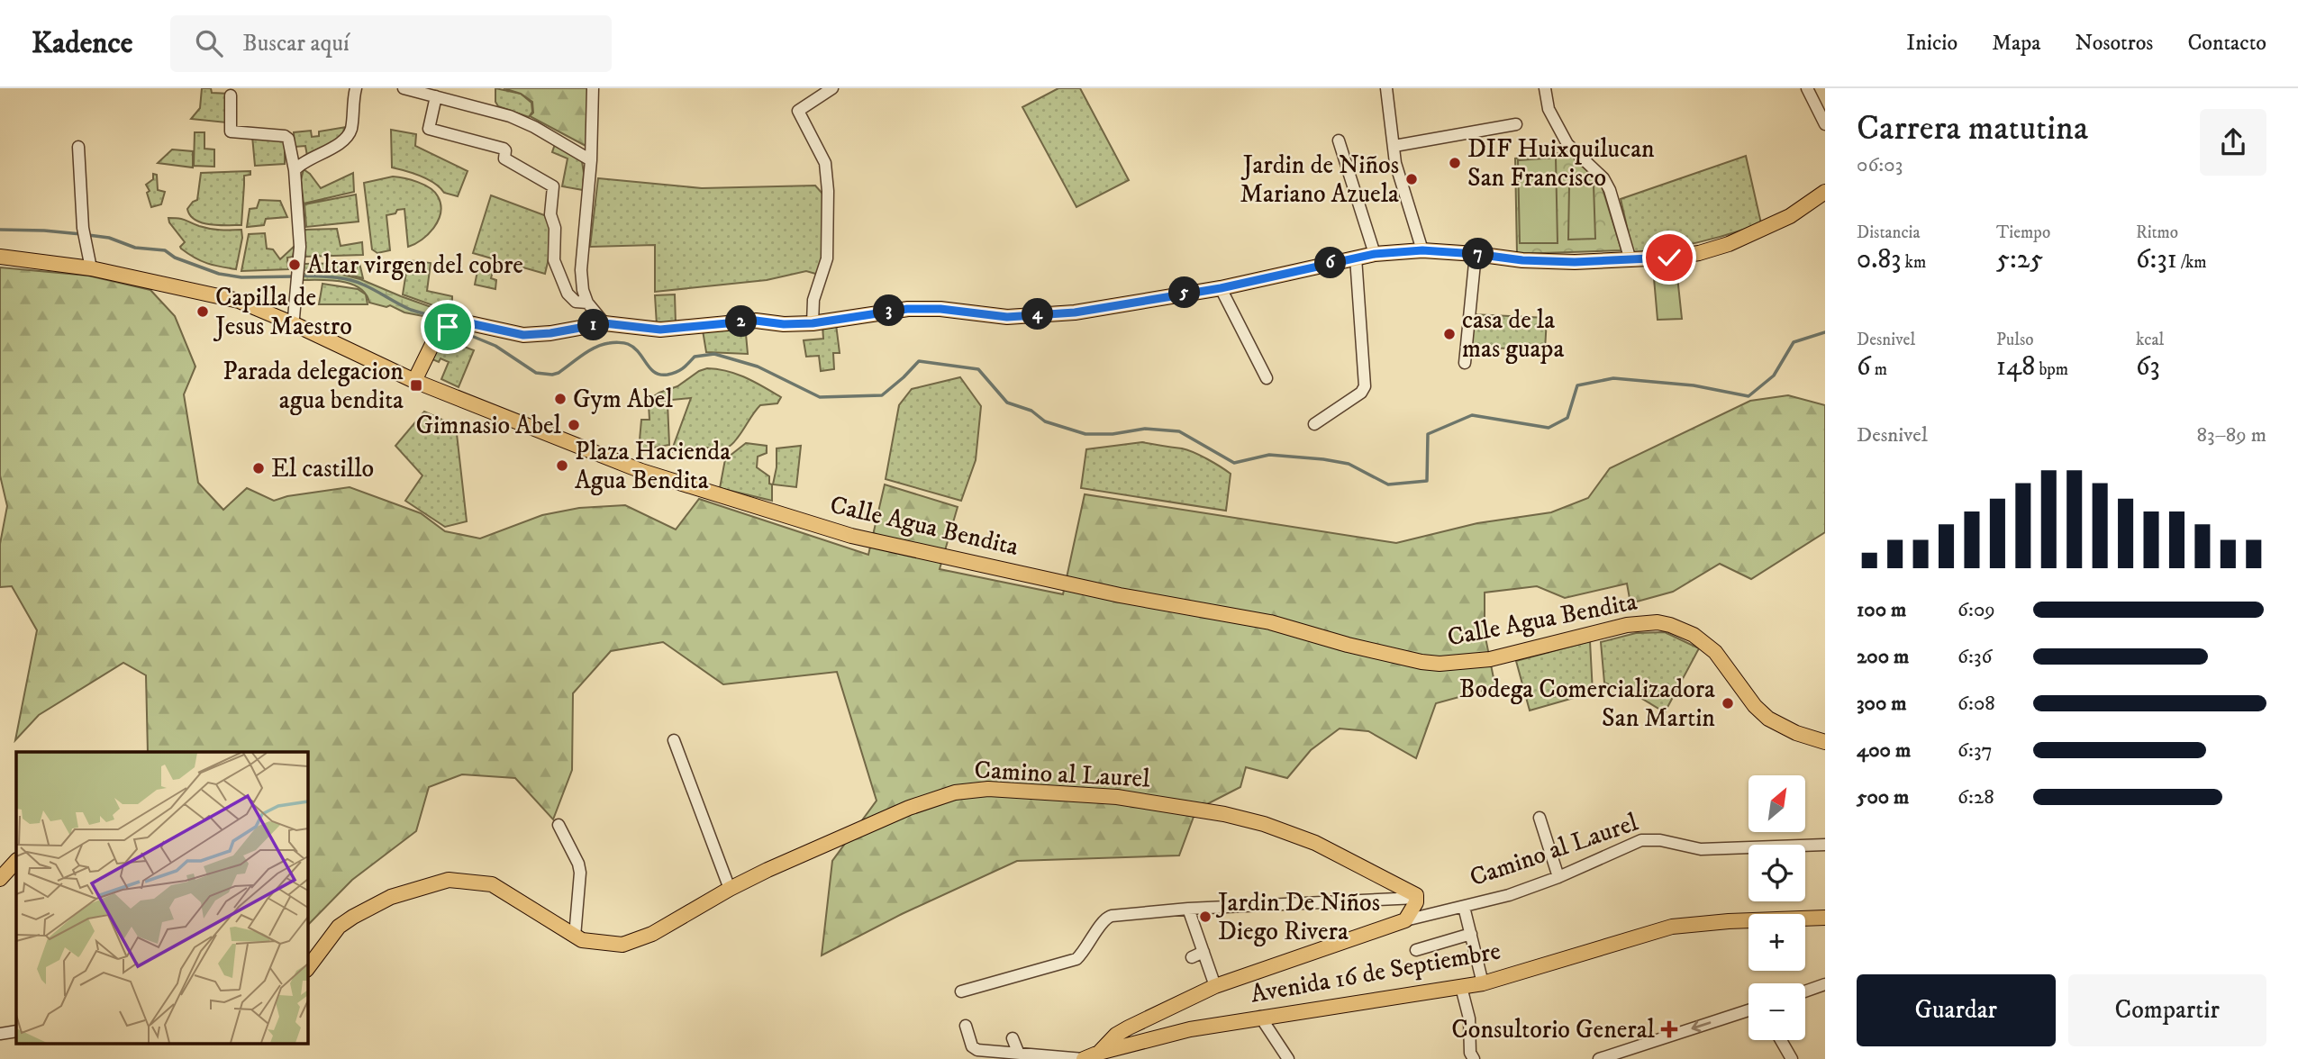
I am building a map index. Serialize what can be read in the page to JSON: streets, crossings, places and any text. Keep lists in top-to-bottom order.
{
  "streets": {
    "main road": ["Calle Agua Bendita", "Camino al Laurel", "Avenida 16 de Septiembre"]
  },
  "places": {
    "other": [
      "DIF Huixquilucan San Francisco",
      "Jardin de Niños Mariano Azuela",
      "Altar virgen del cobre",
      "Capilla de Jesus Maestro",
      "casa de la mas guapa",
      "Gym Abel",
      "Gimnasio Abel",
      "Plaza Hacienda Agua Bendita",
      "El castillo",
      "Bodega Comercializadora San Martin",
      "Jardin De Niños Diego Rivera"
    ],
    "transit": ["Parada delegacion agua bendita"],
    "health": ["Consultorio General"]
  },
  "north": "top right",
  "page": {
    "header": "Kadence",
    "search": "Buscar aquí",
    "nav": [
      "Inicio",
      "Mapa",
      "Nosotros",
      "Contacto"
    ],
    "heading": ["Carrera matutina", "06:03"],
    "stats": [
      ["Distancia", "0.83 km"],
      ["Tiempo", "5:25"],
      ["Ritmo", "6:31 /km"],
      ["Desnivel", "6 m"],
      ["Pulso", "148 bpm"],
      ["kcal", "63"]
    ],
    "pins": [
      "7",
      "6",
      "5",
      "3",
      "4",
      "2",
      "1"
    ],
    "chart": ["Desnivel", "83–89 m"],
    "list": [
      {
        "name": "100 m",
        "note": "6:09"
      },
      {
        "name": "200 m",
        "note": "6:36"
      },
      {
        "name": "300 m",
        "note": "6:08"
      },
      {
        "name": "400 m",
        "note": "6:37"
      },
      {
        "name": "500 m",
        "note": "6:28"
      }
    ],
    "map_buttons": ["+", "−"],
    "buttons": ["Guardar", "Compartir"]
  }
}
